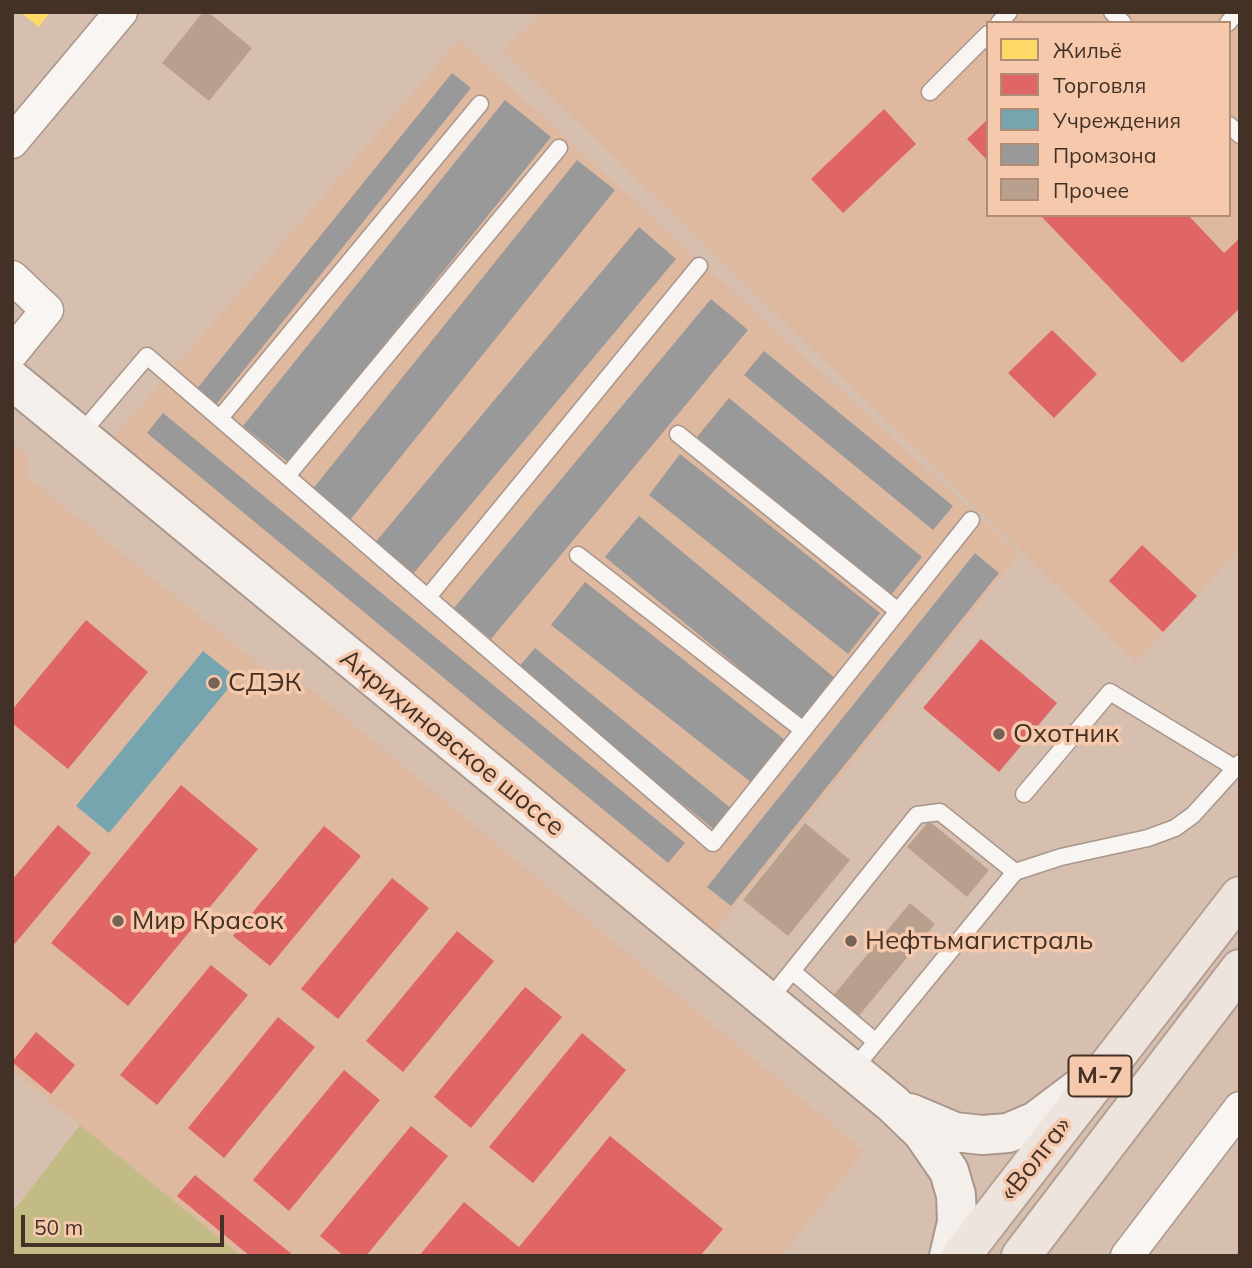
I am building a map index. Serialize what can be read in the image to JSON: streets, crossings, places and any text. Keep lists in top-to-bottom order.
{
  "streets": {
    "highway": ["М-7", "«Волга»"],
    "main road": ["Акрихиновское шоссе"]
  },
  "crossings": [
    ["Акрихиновское шоссе", "«Волга»"]
  ],
  "places": [
    "СДЭК",
    "Охотник",
    "Мир Красок",
    "Нефтьмагистраль"
  ],
  "legend": [
    "Жильё",
    "Торговля",
    "Учреждения",
    "Промзона",
    "Прочее"
  ],
  "scale_bar": "50 m"
}
